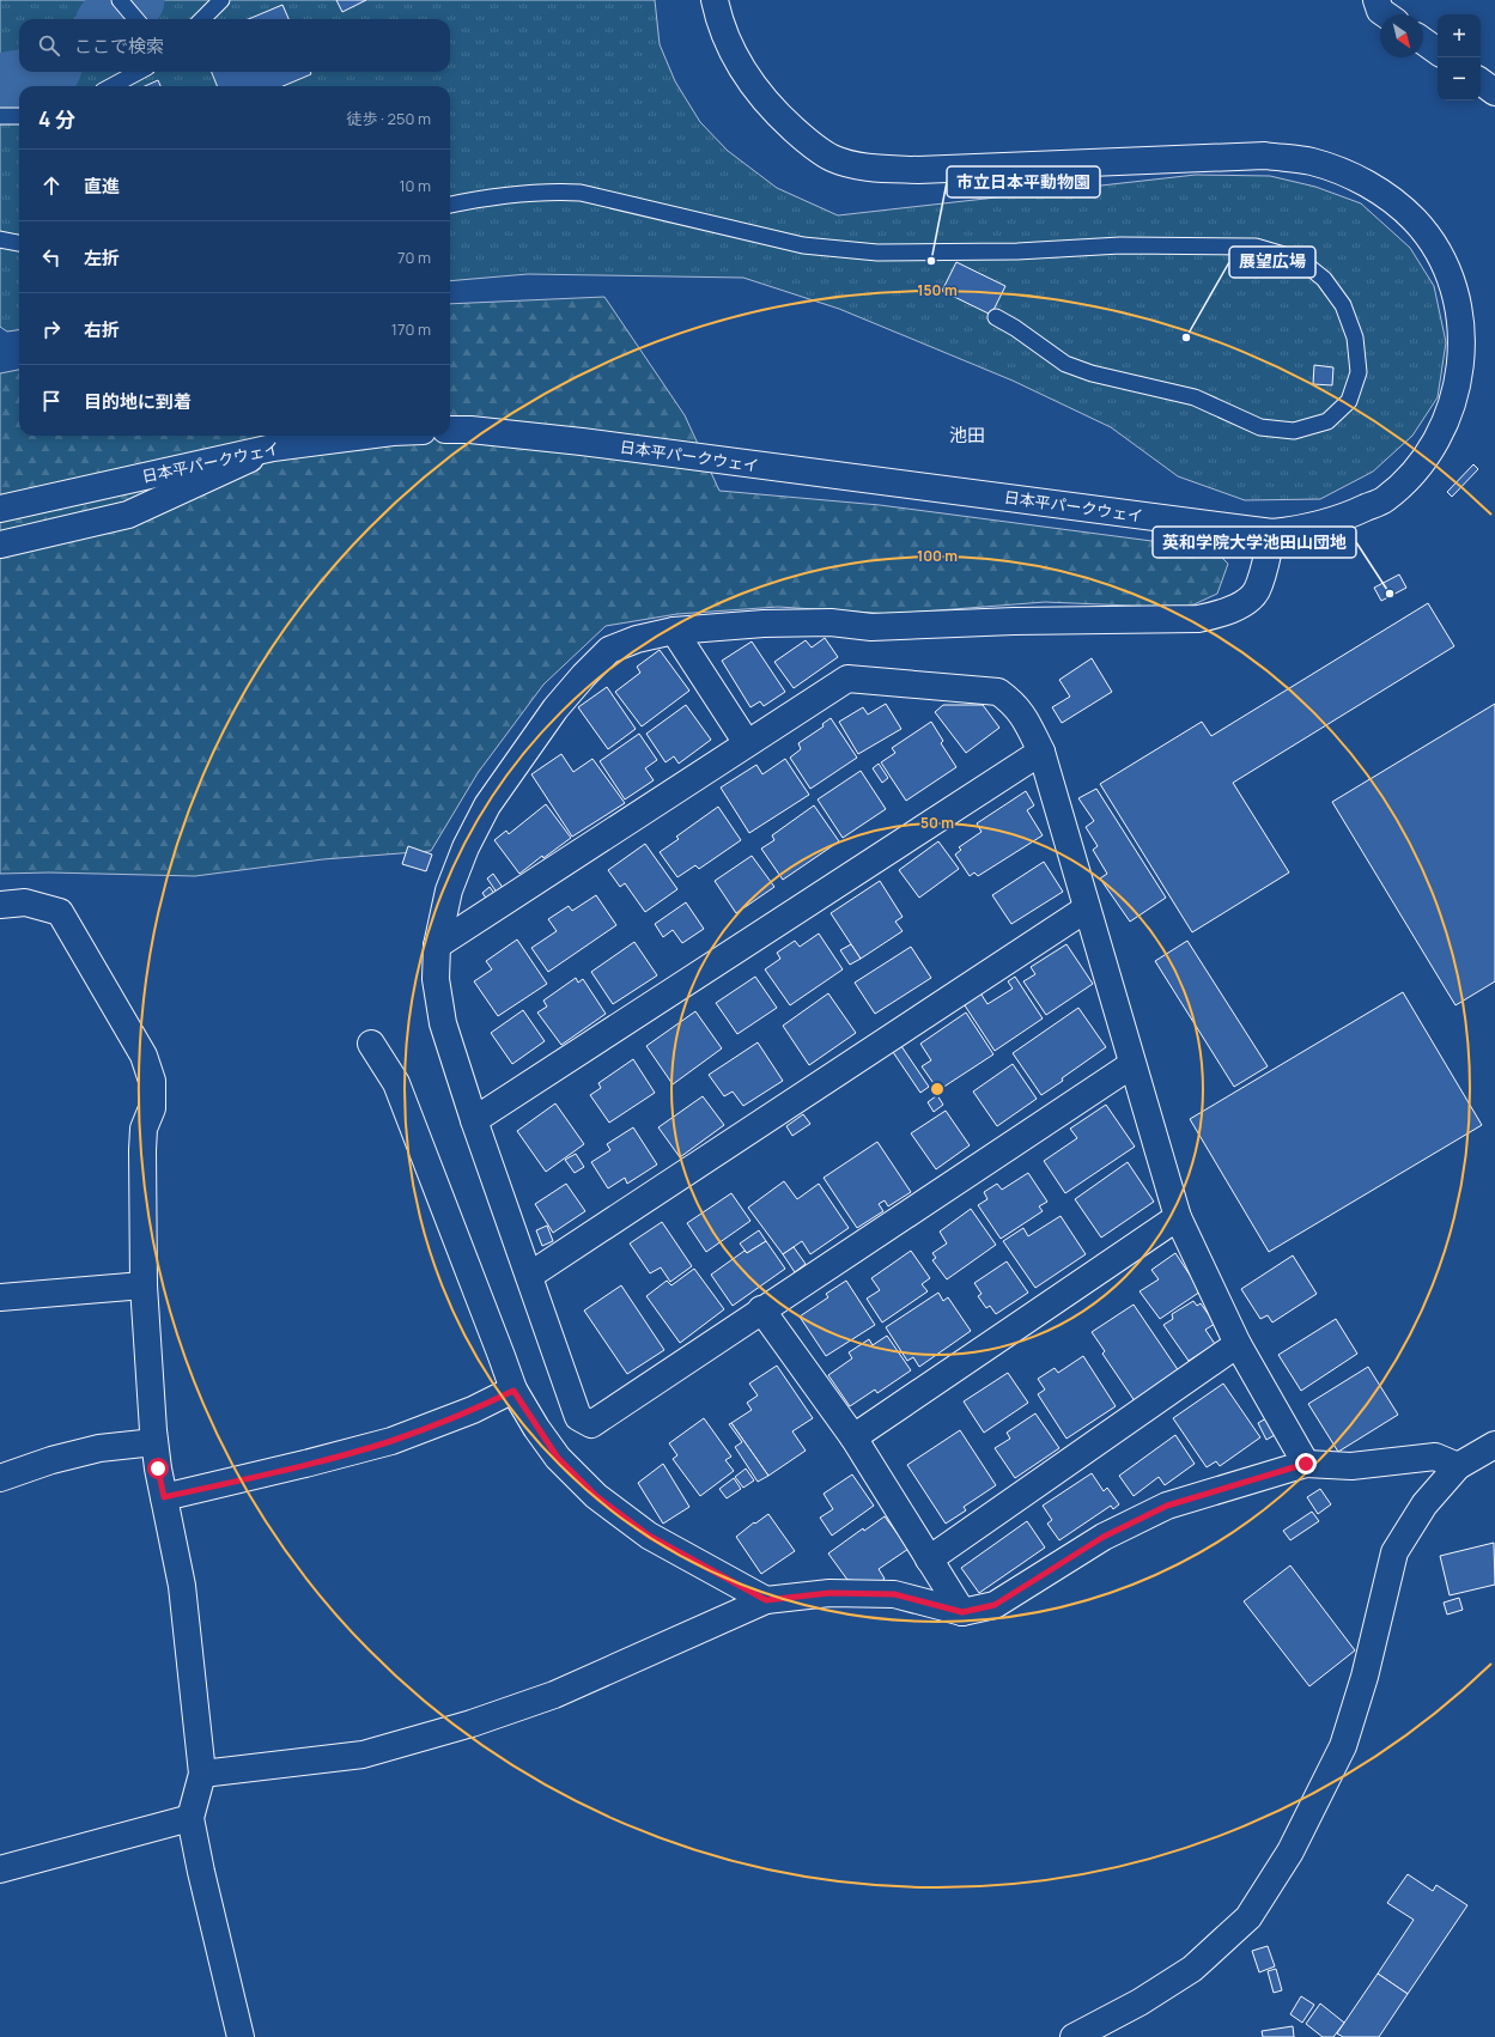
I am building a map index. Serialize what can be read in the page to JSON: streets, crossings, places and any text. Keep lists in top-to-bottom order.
{
  "streets": {
    "street": ["日本平パークウェイ"]
  },
  "districts": ["池田"],
  "places": ["市立日本平動物園", "展望広場", "英和学院大学池田山団地"],
  "north": "bottom right",
  "page": {
    "map_buttons": ["+", "−"],
    "search": "ここで検索",
    "heading": ["4 分", "徒歩 · 250 m"],
    "list": [
      ["直進", "10 m"],
      ["左折", "70 m"],
      ["右折", "170 m"],
      "目的地に到着"
    ]
  },
  "rings": ["150 m", "100 m", "50 m"]
}
